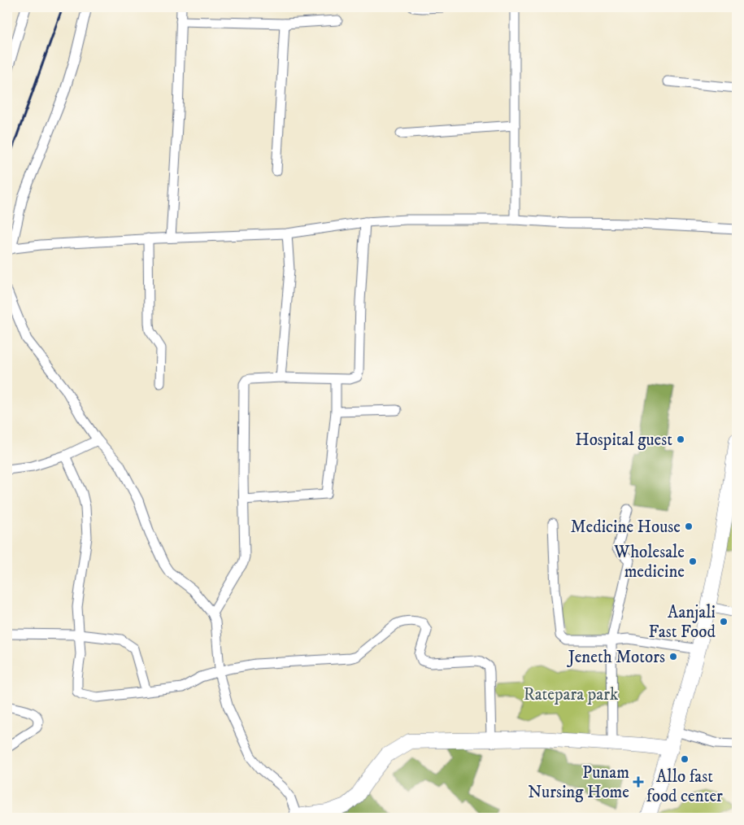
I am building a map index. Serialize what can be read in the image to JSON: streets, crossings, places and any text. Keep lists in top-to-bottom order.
{
  "parks": ["Ratepara park"],
  "places": {
    "other": [
      "Hospital guest",
      "Medicine House",
      "Wholesale medicine",
      "Aanjali Fast Food",
      "Jeneth Motors",
      "Allo fast food center"
    ],
    "health": ["Punam Nursing Home"]
  }
}
